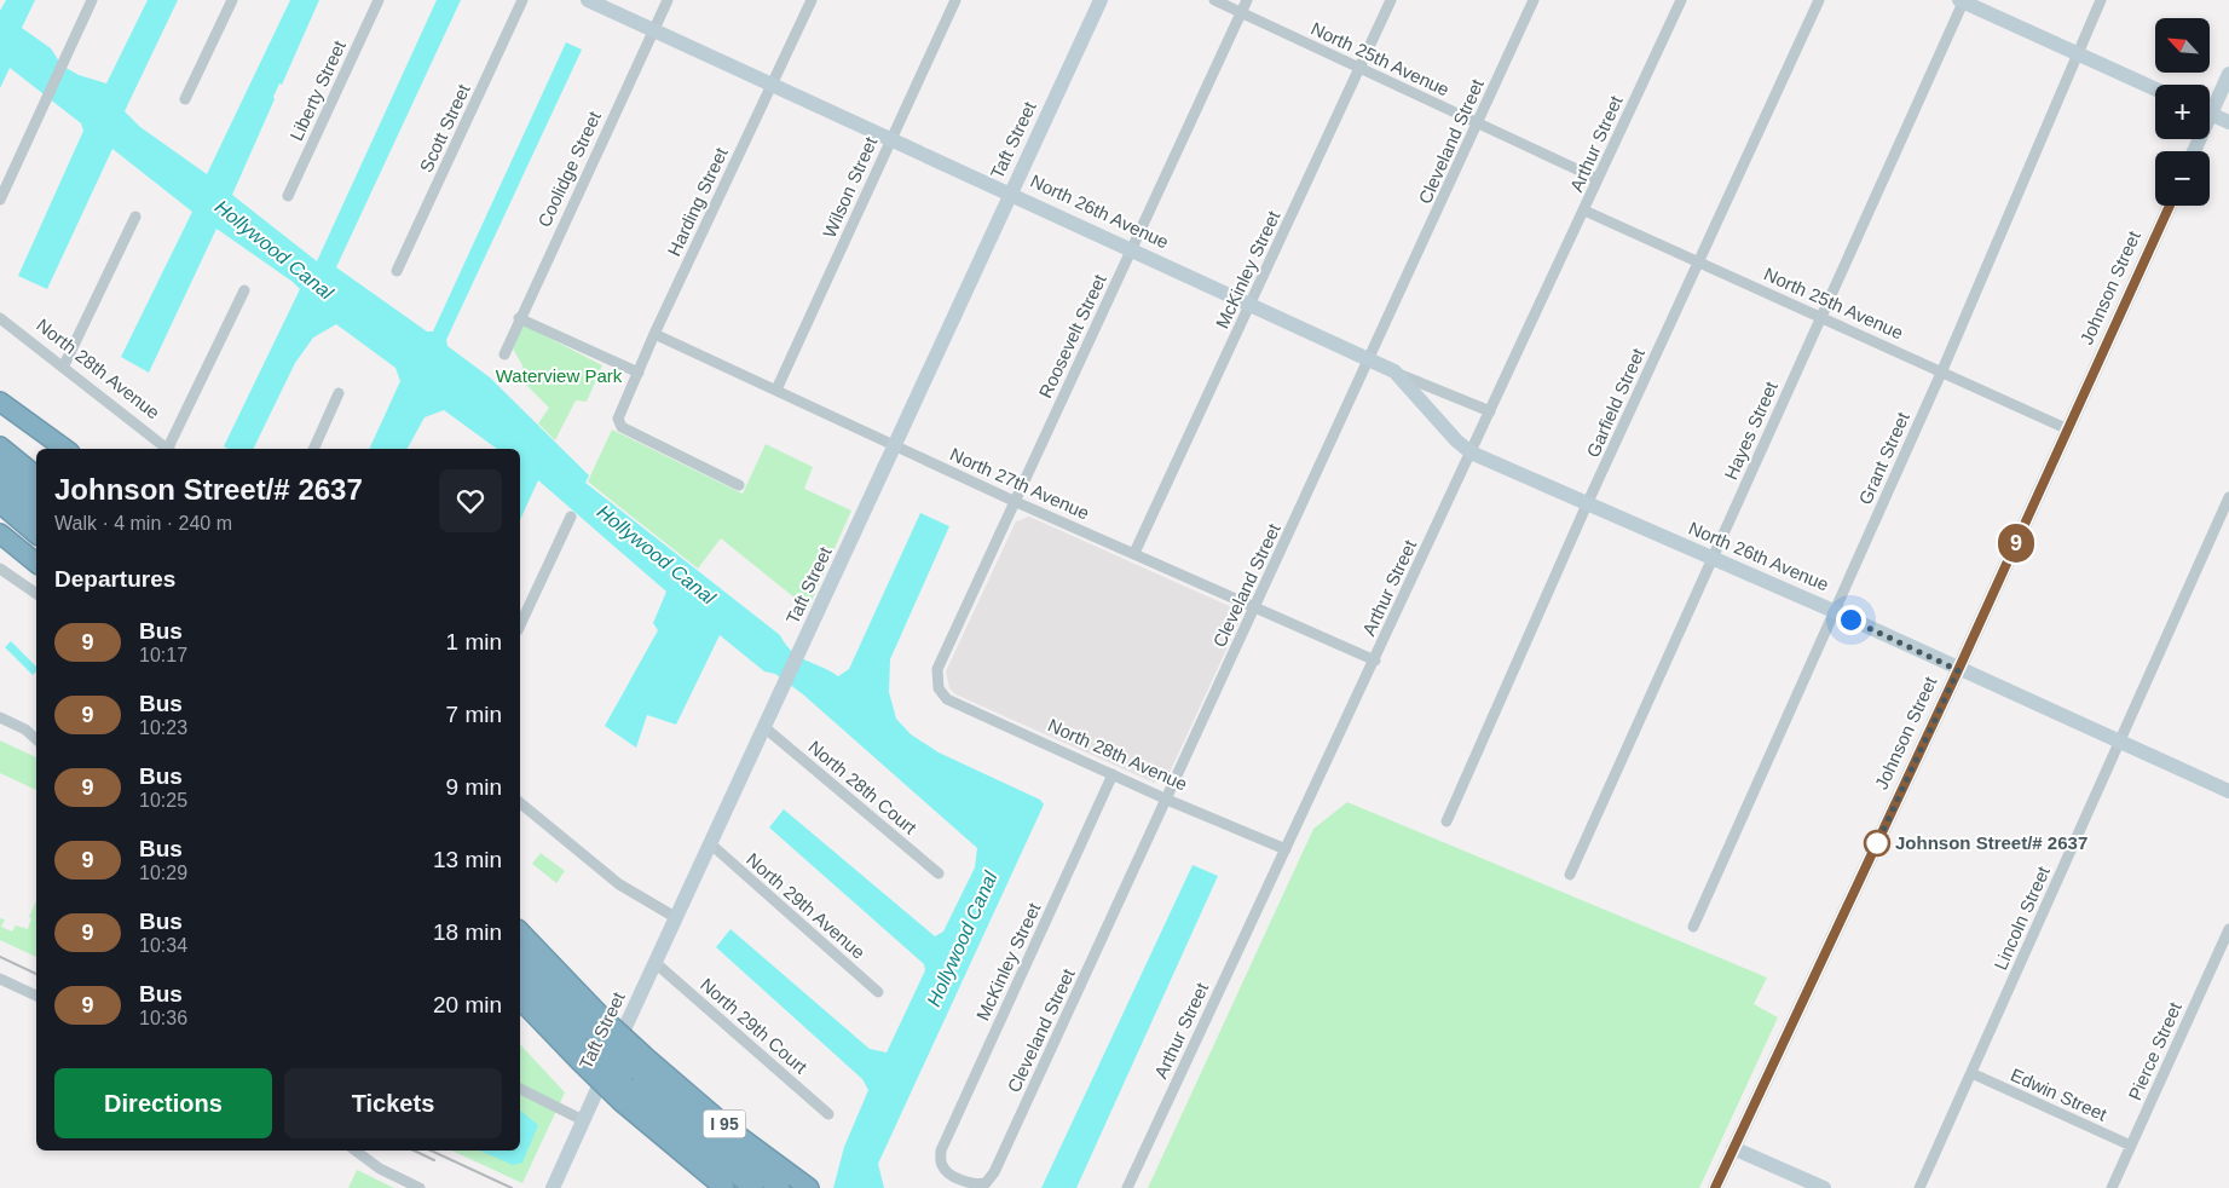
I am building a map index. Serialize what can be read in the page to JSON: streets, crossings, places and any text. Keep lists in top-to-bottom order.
{
  "streets": {
    "highway": ["I 95"],
    "street": [
      "North 25th Avenue",
      "Liberty Street",
      "Scott Street",
      "Taft Street",
      "Cleveland Street",
      "Arthur Street",
      "Coolidge Street",
      "Wilson Street",
      "Harding Street",
      "North 26th Avenue",
      "McKinley Street",
      "Johnson Street",
      "Roosevelt Street",
      "North 28th Avenue",
      "Garfield Street",
      "Hayes Street",
      "Grant Street",
      "North 27th Avenue",
      "North 28th Court",
      "North 29th Avenue",
      "Lincoln Street",
      "North 29th Court",
      "Pierce Street",
      "Edwin Street"
    ]
  },
  "crossings": [
    ["North 25th Avenue", "Cleveland Street"],
    ["North 25th Avenue", "Arthur Street"],
    ["North 25th Avenue", "McKinley Street"],
    ["North 25th Avenue", "Johnson Street"],
    ["North 25th Avenue", "Roosevelt Street"],
    ["North 25th Avenue", "Garfield Street"],
    ["North 25th Avenue", "Hayes Street"],
    ["North 25th Avenue", "Grant Street"],
    ["Taft Street", "North 26th Avenue"],
    ["Taft Street", "North 27th Avenue"],
    ["Taft Street", "North 28th Court"],
    ["Taft Street", "North 29th Avenue"],
    ["Taft Street", "North 29th Court"],
    ["Cleveland Street", "North 26th Avenue"],
    ["Cleveland Street", "McKinley Street"],
    ["Cleveland Street", "North 28th Avenue"],
    ["Cleveland Street", "North 27th Avenue"],
    ["Arthur Street", "North 26th Avenue"],
    ["Arthur Street", "North 28th Avenue"],
    ["Arthur Street", "North 27th Avenue"],
    ["Coolidge Street", "North 26th Avenue"],
    ["Wilson Street", "North 26th Avenue"],
    ["Wilson Street", "North 27th Avenue"],
    ["Harding Street", "North 26th Avenue"],
    ["Harding Street", "North 27th Avenue"],
    ["North 26th Avenue", "McKinley Street"],
    ["North 26th Avenue", "Johnson Street"],
    ["North 26th Avenue", "Roosevelt Street"],
    ["North 26th Avenue", "Garfield Street"],
    ["North 26th Avenue", "Hayes Street"],
    ["North 26th Avenue", "Grant Street"],
    ["North 26th Avenue", "Lincoln Street"],
    ["McKinley Street", "North 28th Avenue"],
    ["McKinley Street", "North 27th Avenue"],
    ["Roosevelt Street", "North 28th Avenue"],
    ["Roosevelt Street", "North 27th Avenue"],
    ["Lincoln Street", "Edwin Street"],
    ["Pierce Street", "Edwin Street"]
  ],
  "water": ["Hollywood Canal"],
  "parks": ["Waterview Park"],
  "places": ["Johnson Street/# 2637"],
  "lines": ["bus line 9"],
  "north": "top left",
  "page": {
    "on_map": "9",
    "map_buttons": ["+", "−"],
    "heading": [
      ["Johnson Street/# 2637", "Walk · 4 min · 240 m"],
      "Departures"
    ],
    "list": [
      {
        "mark": "9",
        "name": "Bus",
        "note": "10:17",
        "value": "1 min"
      },
      {
        "mark": "9",
        "name": "Bus",
        "note": "10:23",
        "value": "7 min"
      },
      {
        "mark": "9",
        "name": "Bus",
        "note": "10:25",
        "value": "9 min"
      },
      {
        "mark": "9",
        "name": "Bus",
        "note": "10:29",
        "value": "13 min"
      },
      {
        "mark": "9",
        "name": "Bus",
        "note": "10:34",
        "value": "18 min"
      },
      {
        "mark": "9",
        "name": "Bus",
        "note": "10:36",
        "value": "20 min"
      }
    ],
    "buttons": ["Directions", "Tickets"]
  }
}
